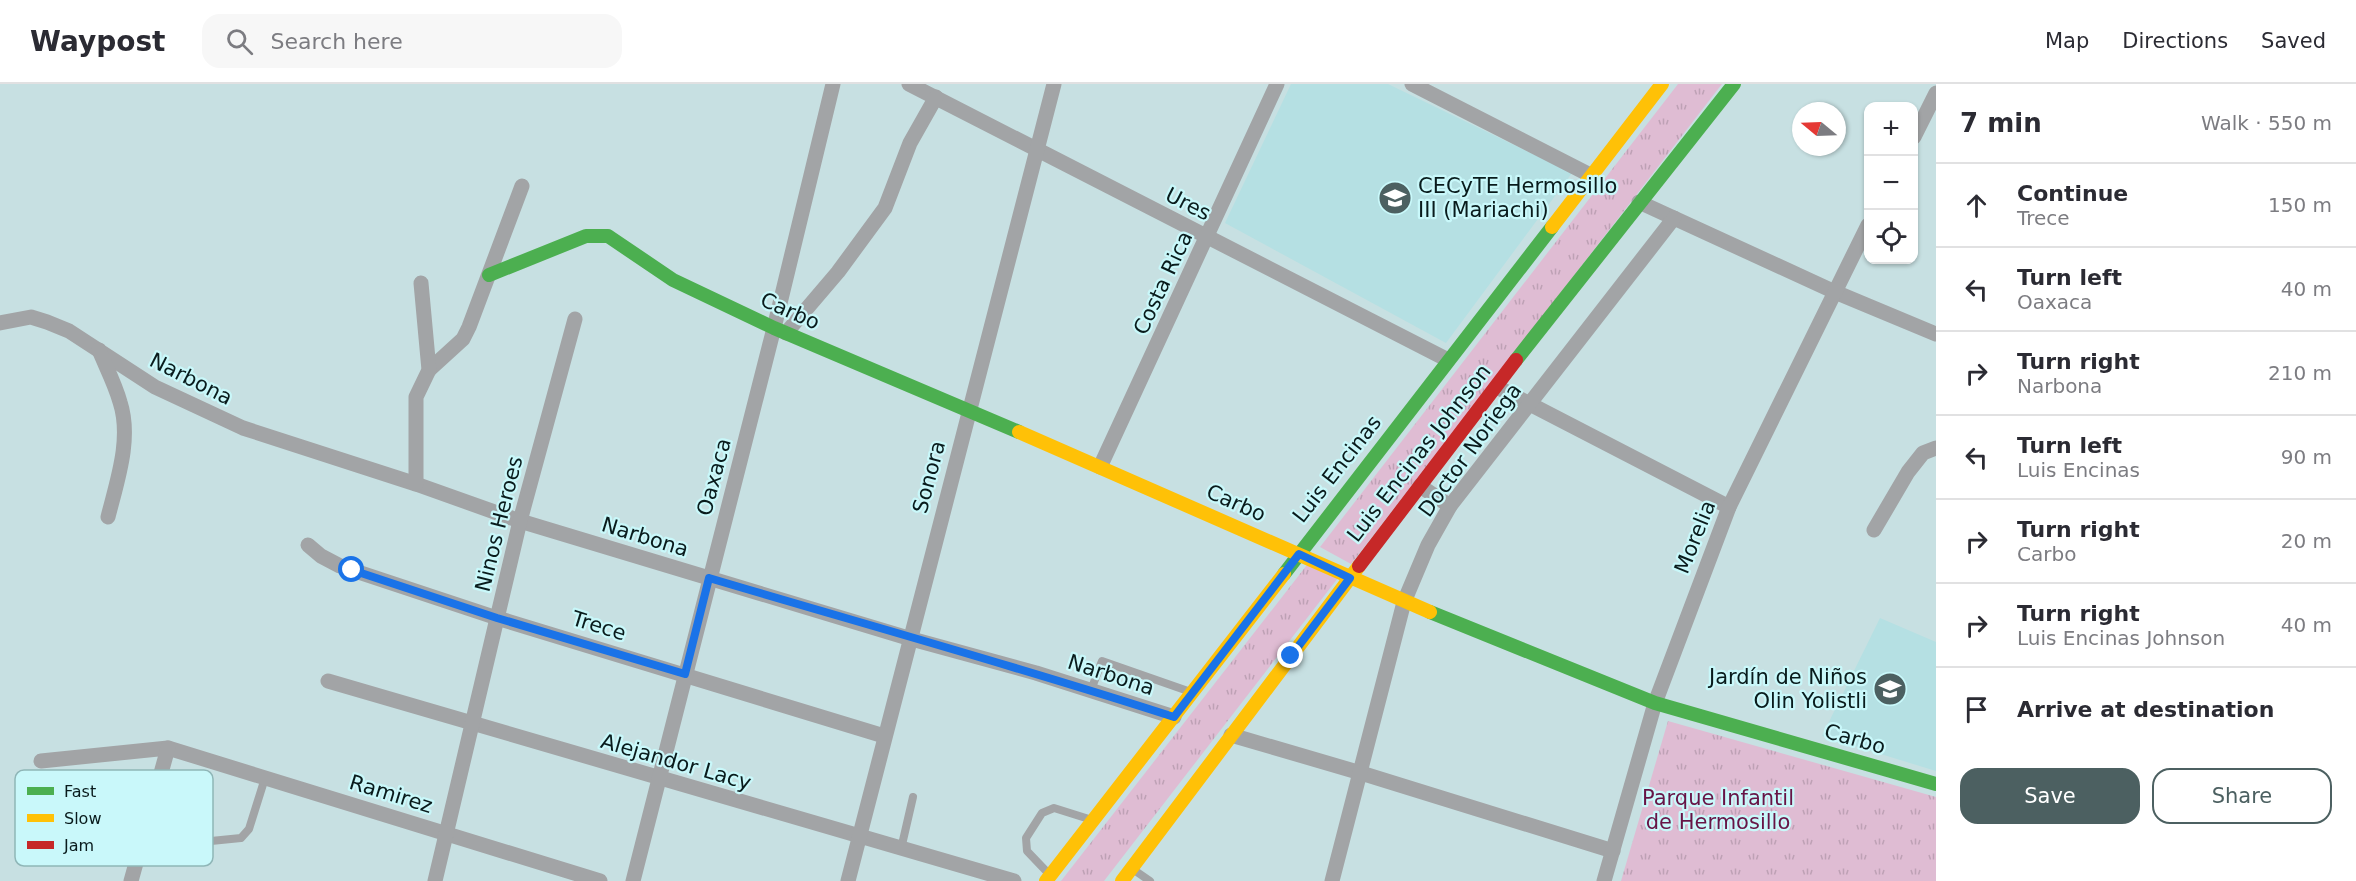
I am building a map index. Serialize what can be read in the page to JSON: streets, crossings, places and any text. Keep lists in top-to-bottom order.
{
  "streets": {
    "main road": ["Carbo", "Luis Encinas Johnson", "Luis Encinas"],
    "street": [
      "Ures",
      "Costa Rica",
      "Narbona",
      "Doctor Noriega",
      "Oaxaca",
      "Sonora",
      "Ninos Heroes",
      "Morelia",
      "Trece",
      "Alejandor Lacy",
      "Ramirez"
    ]
  },
  "crossings": [
    ["Ures", "Costa Rica"],
    ["Ures", "Luis Encinas"],
    ["Ures", "Sonora"],
    ["Costa Rica", "Carbo"],
    ["Carbo", "Doctor Noriega"],
    ["Carbo", "Luis Encinas Johnson"],
    ["Carbo", "Luis Encinas"],
    ["Carbo", "Oaxaca"],
    ["Carbo", "Sonora"],
    ["Carbo", "Morelia"],
    ["Narbona", "Luis Encinas"],
    ["Narbona", "Oaxaca"],
    ["Narbona", "Sonora"],
    ["Narbona", "Ninos Heroes"],
    ["Oaxaca", "Trece"],
    ["Oaxaca", "Alejandor Lacy"],
    ["Sonora", "Trece"],
    ["Sonora", "Alejandor Lacy"],
    ["Ninos Heroes", "Trece"],
    ["Ninos Heroes", "Alejandor Lacy"],
    ["Ninos Heroes", "Ramirez"]
  ],
  "parks": ["Parque Infantil de Hermosillo"],
  "places": {
    "school or university": ["CECyTE Hermosillo III (Mariachi)", "Jardín de Niños Olin Yolistli"]
  },
  "legend": ["Fast", "Slow", "Jam"],
  "north": "left",
  "page": {
    "header": "Waypost",
    "search": "Search here",
    "nav": ["Map", "Directions", "Saved"],
    "heading": ["7 min", "Walk · 550 m"],
    "map_buttons": ["+", "−"],
    "list": [
      ["Continue", "Trece", "150 m"],
      ["Turn left", "Oaxaca", "40 m"],
      ["Turn right", "Narbona", "210 m"],
      ["Turn left", "Luis Encinas", "90 m"],
      ["Turn right", "Carbo", "20 m"],
      ["Turn right", "Luis Encinas Johnson", "40 m"],
      "Arrive at destination"
    ],
    "buttons": ["Save", "Share"]
  }
}
